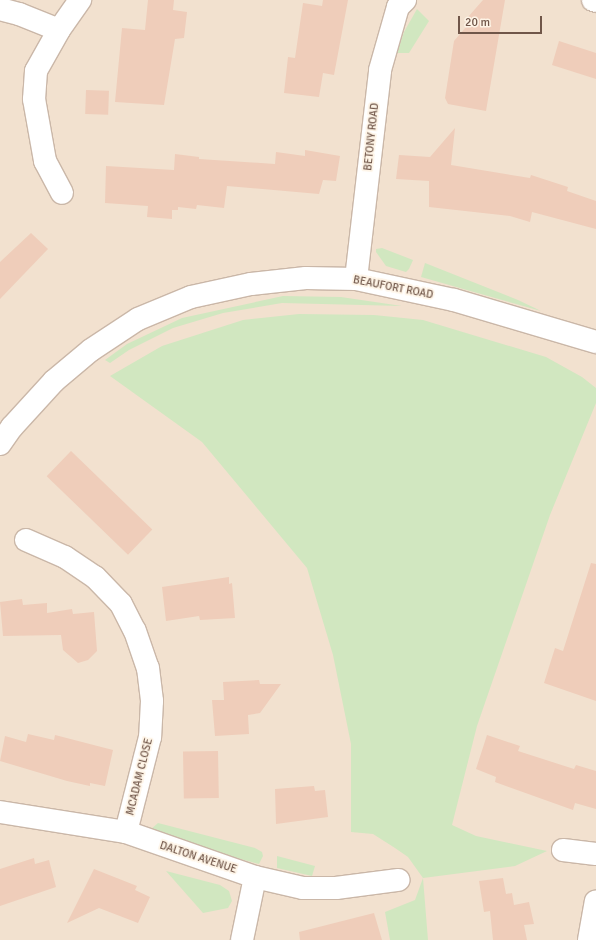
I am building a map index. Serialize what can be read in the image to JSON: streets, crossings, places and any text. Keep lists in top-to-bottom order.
{
  "streets": {
    "street": [
      "BETONY ROAD",
      "BEAUFORT ROAD",
      "MCADAM CLOSE",
      "DALTON AVENUE"
    ]
  },
  "crossings": [
    ["BETONY ROAD", "BEAUFORT ROAD"],
    ["MCADAM CLOSE", "DALTON AVENUE"]
  ],
  "scale_bar": "20 m"
}
